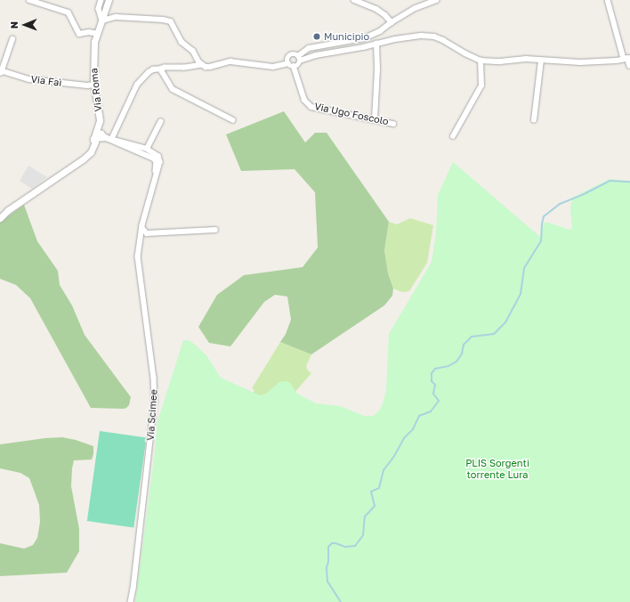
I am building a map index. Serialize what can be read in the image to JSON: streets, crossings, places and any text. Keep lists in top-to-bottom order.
{
  "streets": {
    "street": [
      "Via Faì",
      "Via Roma",
      "Via Ugo Foscolo",
      "Via Scimee"
    ]
  },
  "crossings": [
    ["Via Faì", "Via Roma"]
  ],
  "parks": ["PLIS Sorgenti torrente Lura"],
  "places": ["Municipio"],
  "north": "left"
}
